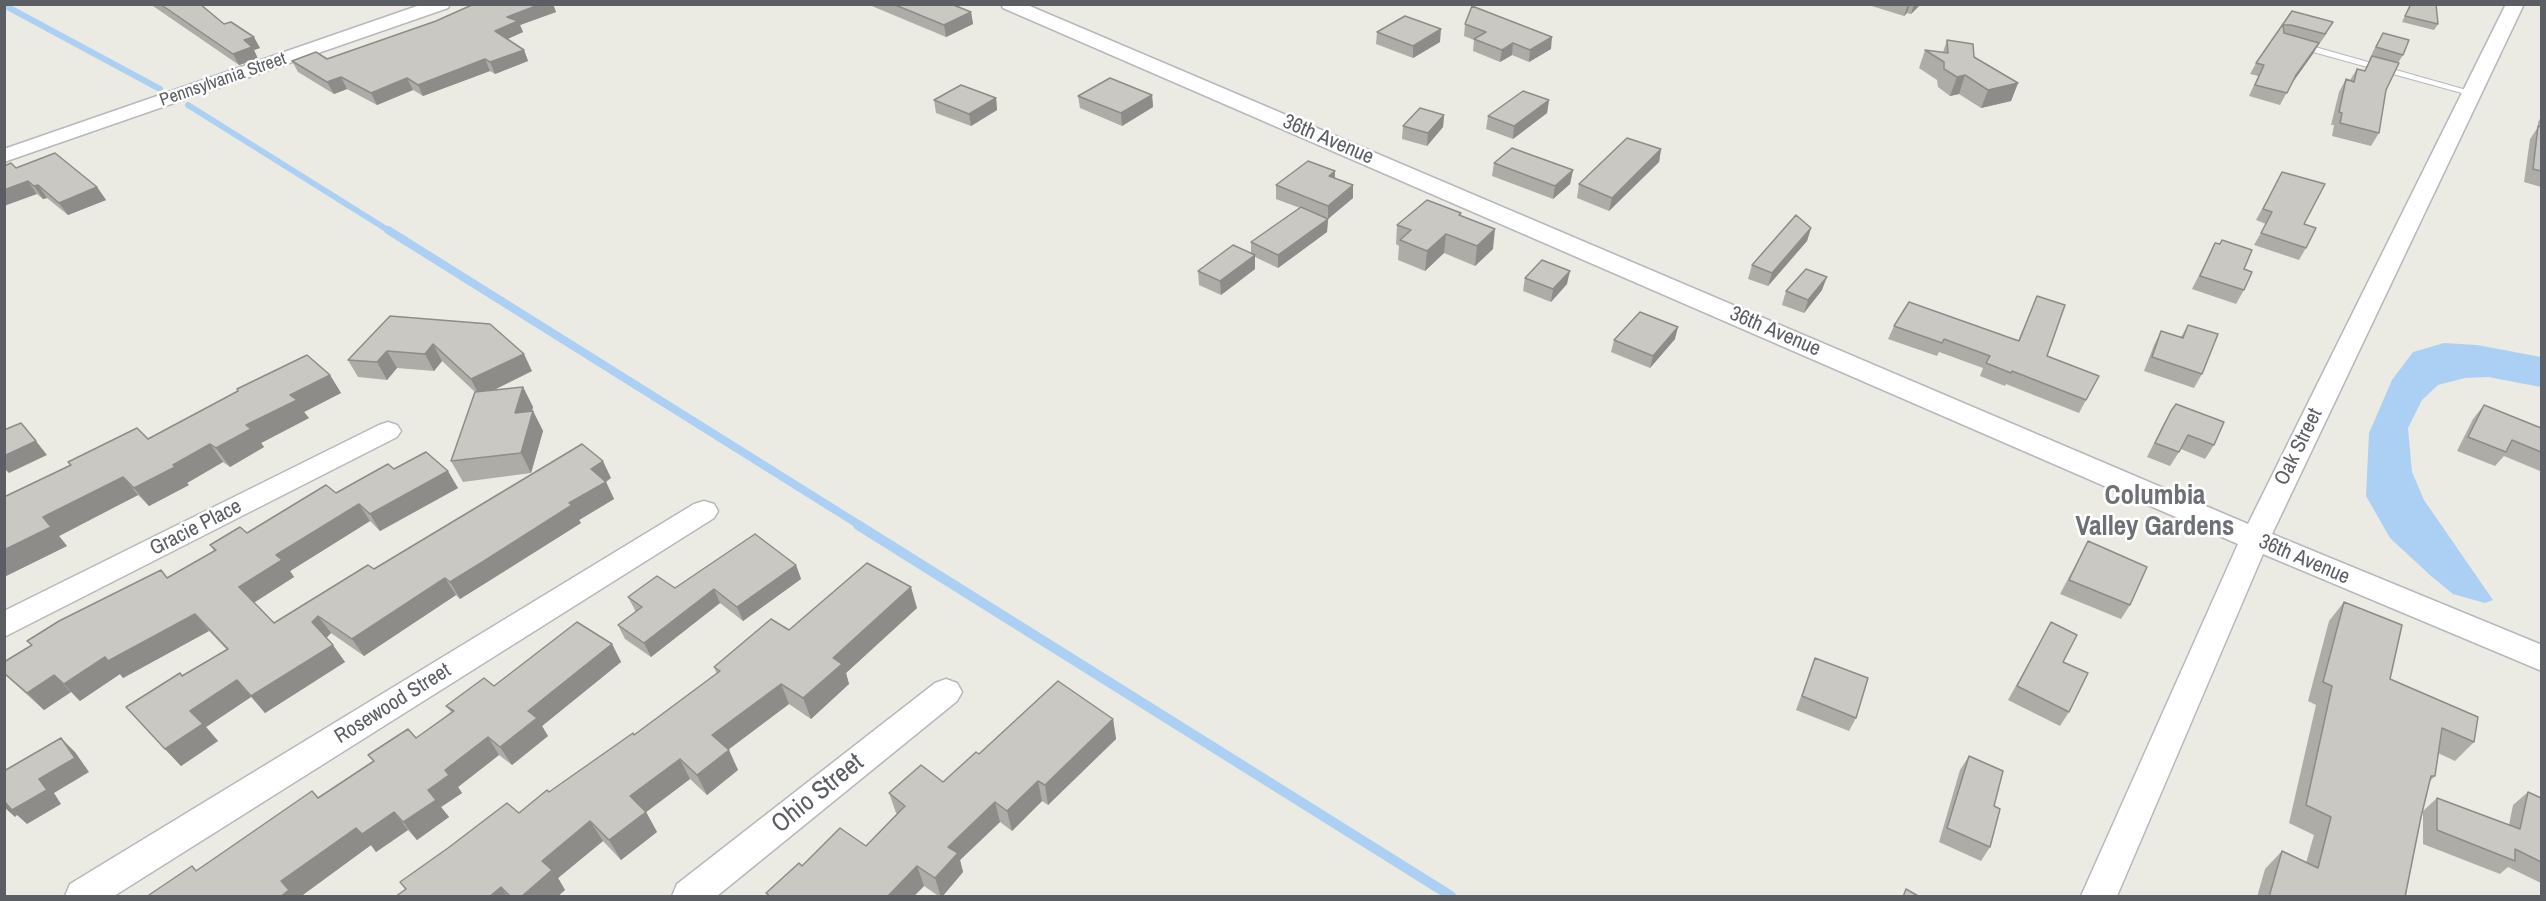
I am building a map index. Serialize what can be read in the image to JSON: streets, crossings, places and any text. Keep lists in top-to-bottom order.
{
  "streets": {
    "street": [
      "Pennsylvania Street",
      "36th Avenue",
      "Oak Street",
      "Gracie Place",
      "Rosewood Street",
      "Ohio Street"
    ]
  },
  "crossings": [
    ["36th Avenue", "Oak Street"]
  ],
  "districts": ["Columbia Valley Gardens"]
}
